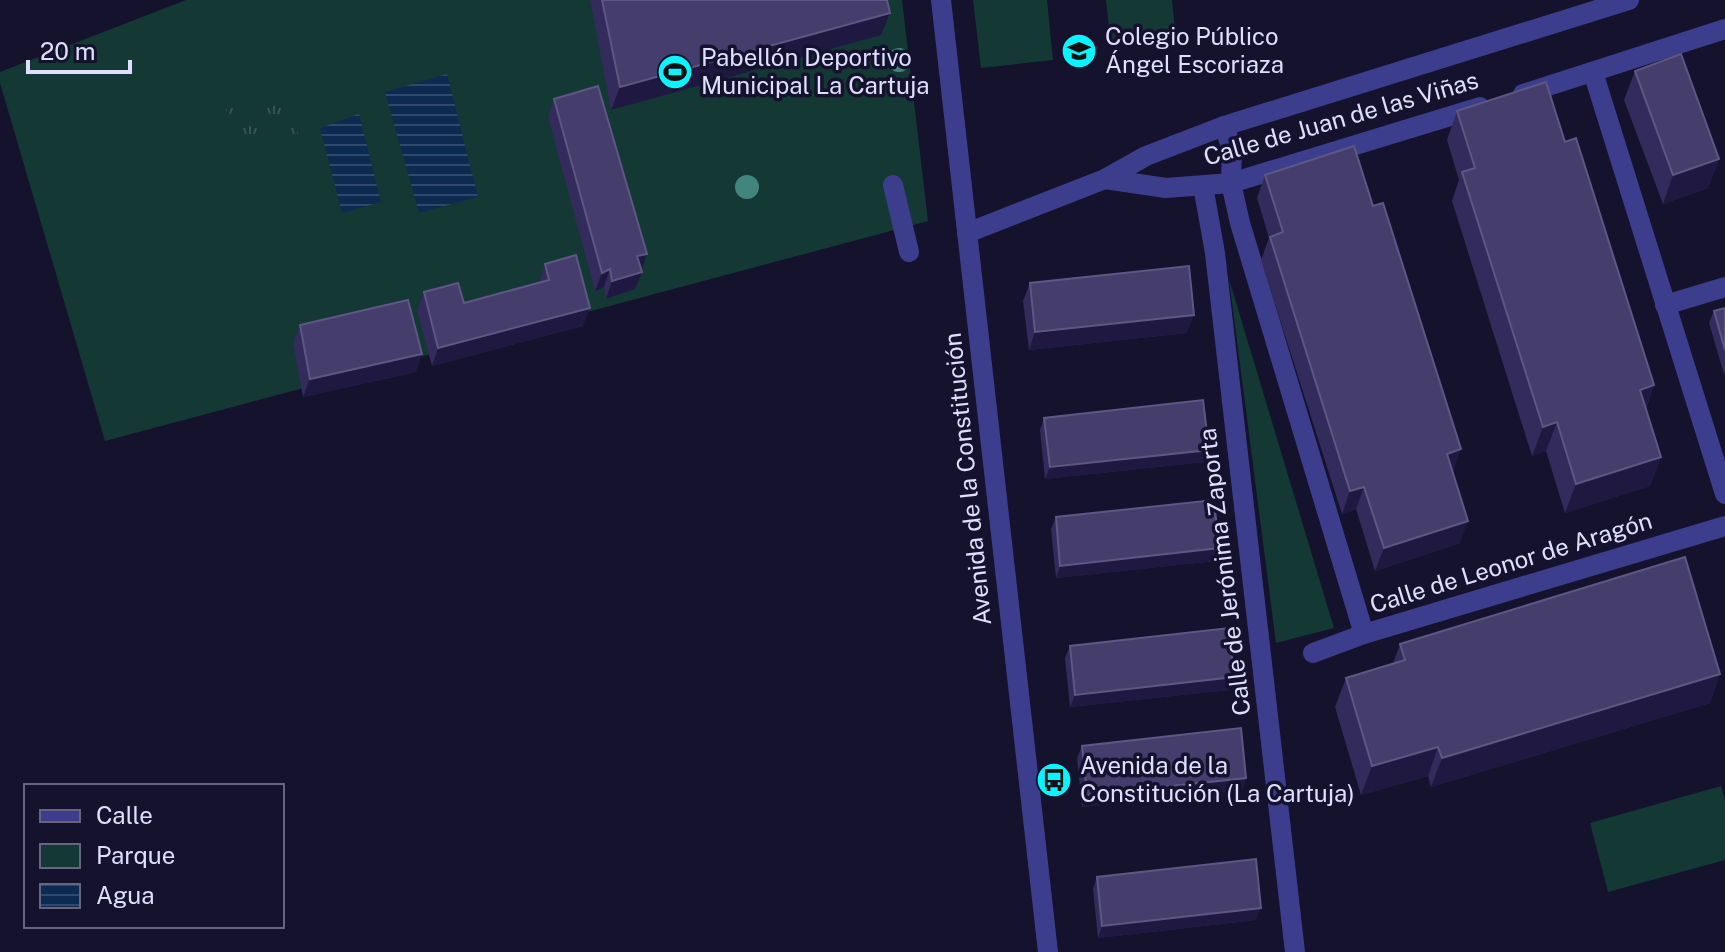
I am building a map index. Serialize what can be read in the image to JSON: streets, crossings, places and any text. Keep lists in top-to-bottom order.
{
  "streets": {
    "street": [
      "Calle de Juan de las Viñas",
      "Avenida de la Constitución",
      "Calle de Leonor de Aragón",
      "Calle de Jerónima Zaporta"
    ]
  },
  "crossings": [
    ["Calle de Juan de las Viñas", "Avenida de la Constitución"],
    ["Calle de Juan de las Viñas", "Calle de Jerónima Zaporta"]
  ],
  "places": {
    "school or university": ["Colegio Público Ángel Escoriaza"],
    "sports": ["Pabellón Deportivo Municipal La Cartuja"],
    "bus stop": ["Avenida de la Constitución (La Cartuja)"]
  },
  "legend": ["Calle", "Parque", "Agua"],
  "scale_bar": "20 m"
}
